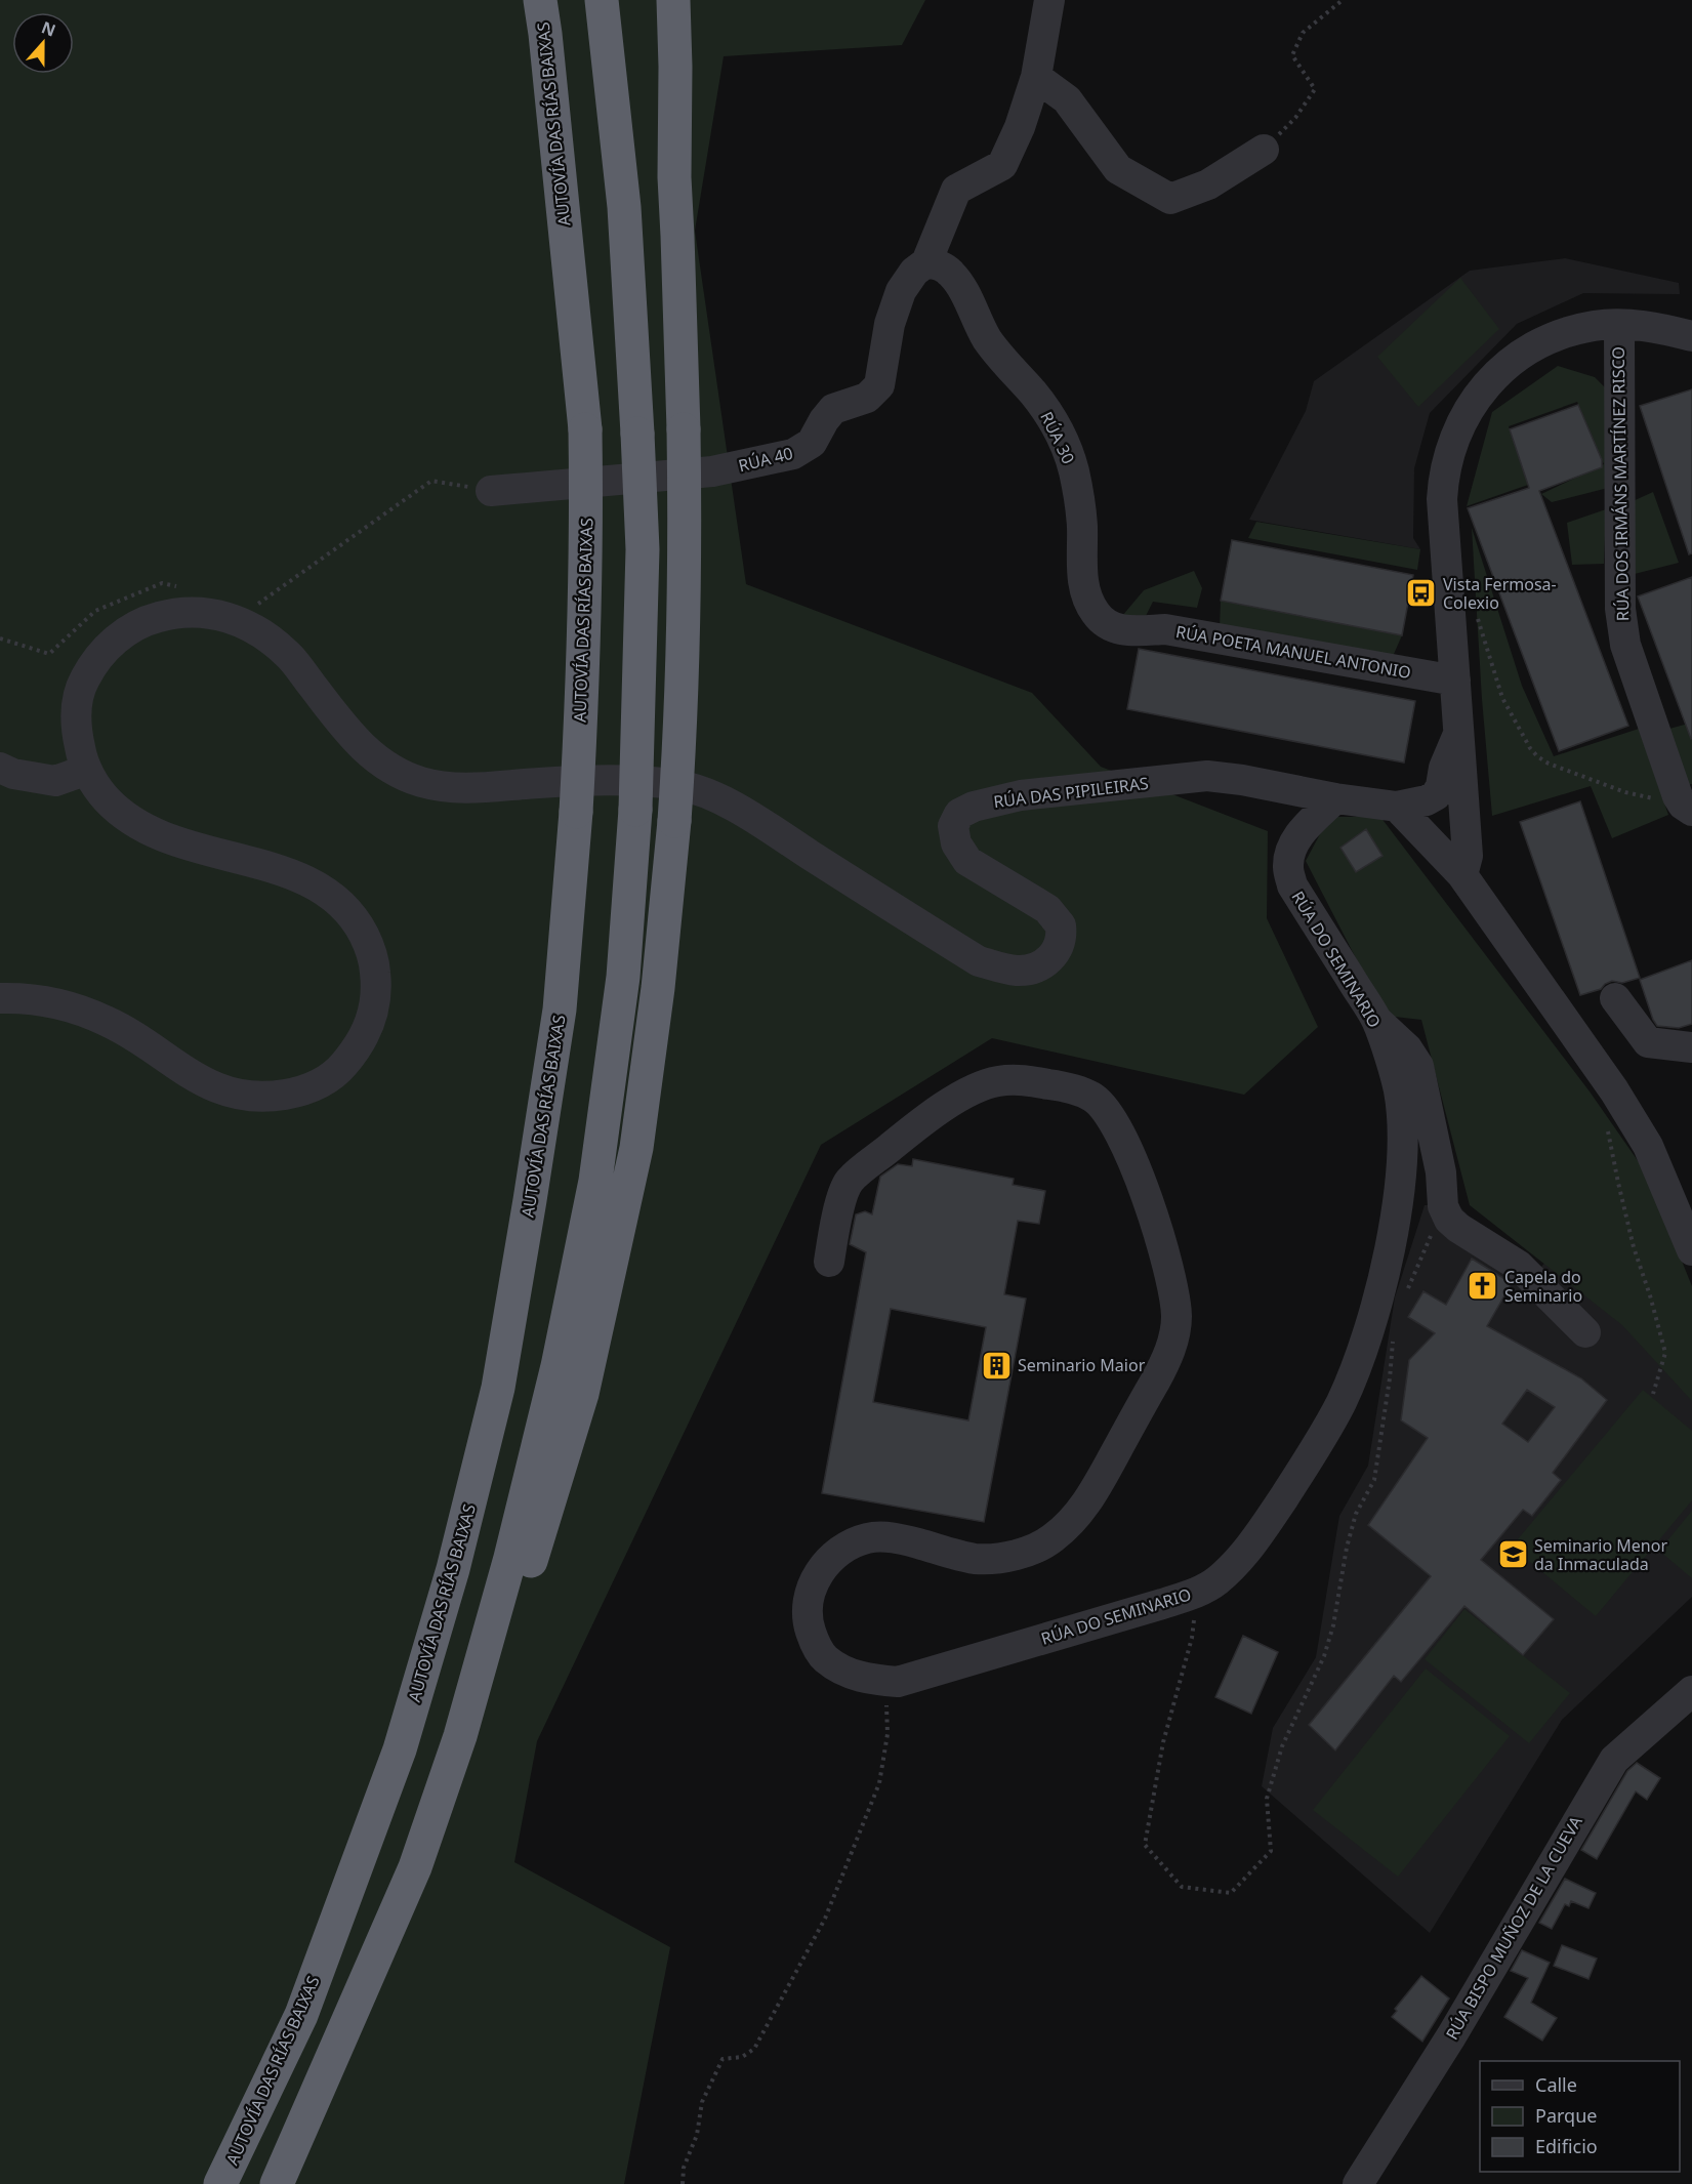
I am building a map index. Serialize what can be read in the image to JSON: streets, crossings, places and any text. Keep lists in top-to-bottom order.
{
  "streets": {
    "highway": ["AUTOVÍA DAS RÍAS BAIXAS"],
    "street": [
      "RÚA 30",
      "RÚA 40",
      "RÚA DOS IRMÁNS MARTÍNEZ RISCO",
      "RÚA POETA MANUEL ANTONIO",
      "RÚA DAS PIPILEIRAS",
      "RÚA DO SEMINARIO",
      "RÚA BISPO MUÑOZ DE LA CUEVA"
    ]
  },
  "crossings": [
    ["RÚA 30", "RÚA 40"],
    ["RÚA 30", "RÚA POETA MANUEL ANTONIO"],
    ["RÚA DAS PIPILEIRAS", "RÚA DO SEMINARIO"]
  ],
  "places": {
    "bus stop": ["Vista Fermosa- Colexio"],
    "church": ["Capela do Seminario"],
    "building": ["Seminario Maior"],
    "school or university": ["Seminario Menor da Inmaculada"]
  },
  "legend": ["Calle", "Parque", "Edificio"],
  "north": "top"
}
